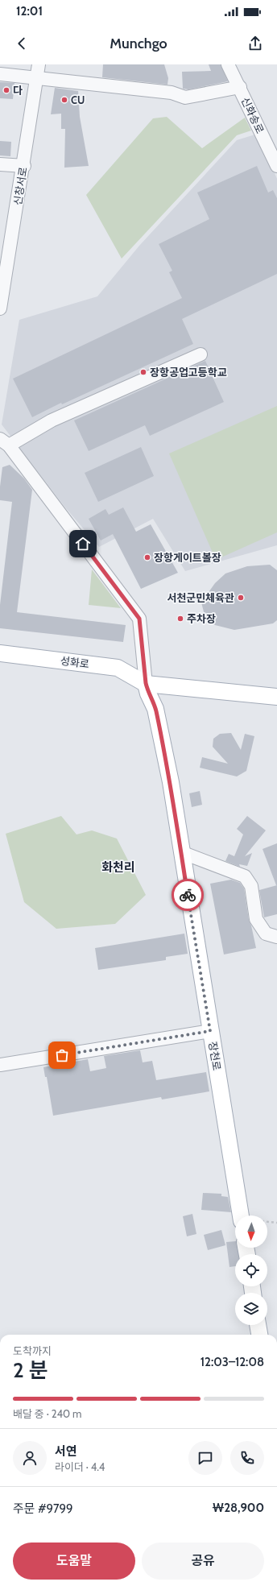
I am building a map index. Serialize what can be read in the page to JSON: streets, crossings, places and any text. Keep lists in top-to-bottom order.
{
  "streets": {
    "main road": ["성화로", "장천로"],
    "street": ["신화송로", "신창서로"]
  },
  "crossings": [
    ["성화로", "장천로"]
  ],
  "districts": ["화천리"],
  "places": [
    "다",
    "CU",
    "장항공업고등학교",
    "장항게이트볼장",
    "서천군민체육관",
    "주차장"
  ],
  "north": "bottom",
  "page": {
    "status": "12:01",
    "header": "Munchgo",
    "heading": ["2 분", "도착까지", "12:03–12:08"],
    "panel": [
      "서연",
      "라이더 · 4.4",
      "주문 #9799",
      "₩28,900"
    ],
    "bar": "배달 중 · 240 m",
    "buttons": ["도움말", "공유"]
  }
}
